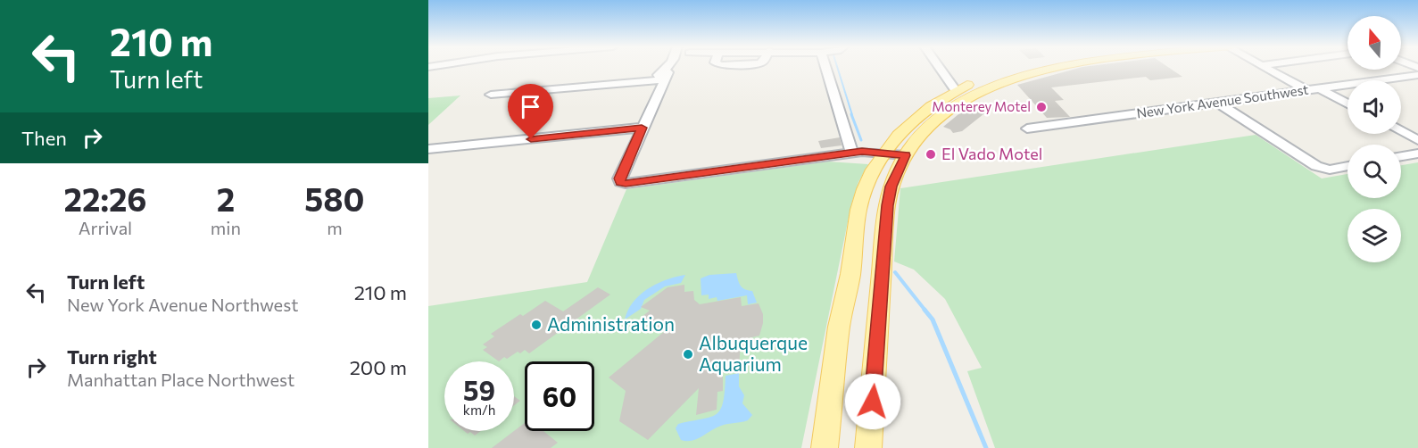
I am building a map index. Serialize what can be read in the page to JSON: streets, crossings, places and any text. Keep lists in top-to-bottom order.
{
  "streets": {
    "street": ["New York Avenue Southwest"]
  },
  "places": [
    "Monterey Motel",
    "El Vado Motel",
    "Administration",
    "Albuquerque Aquarium"
  ],
  "north": "top",
  "page": {
    "turn": ["210 m", "Turn left"],
    "then": "Then",
    "eta": [
      "22:26",
      "Arrival",
      "2",
      "min",
      "580",
      "m"
    ],
    "list": [
      {
        "name": "Turn left",
        "note": "New York Avenue Northwest",
        "value": "210 m"
      },
      {
        "name": "Turn right",
        "note": "Manhattan Place Northwest",
        "value": "200 m"
      }
    ],
    "speed": "59 km/h",
    "limit": "60"
  }
}
